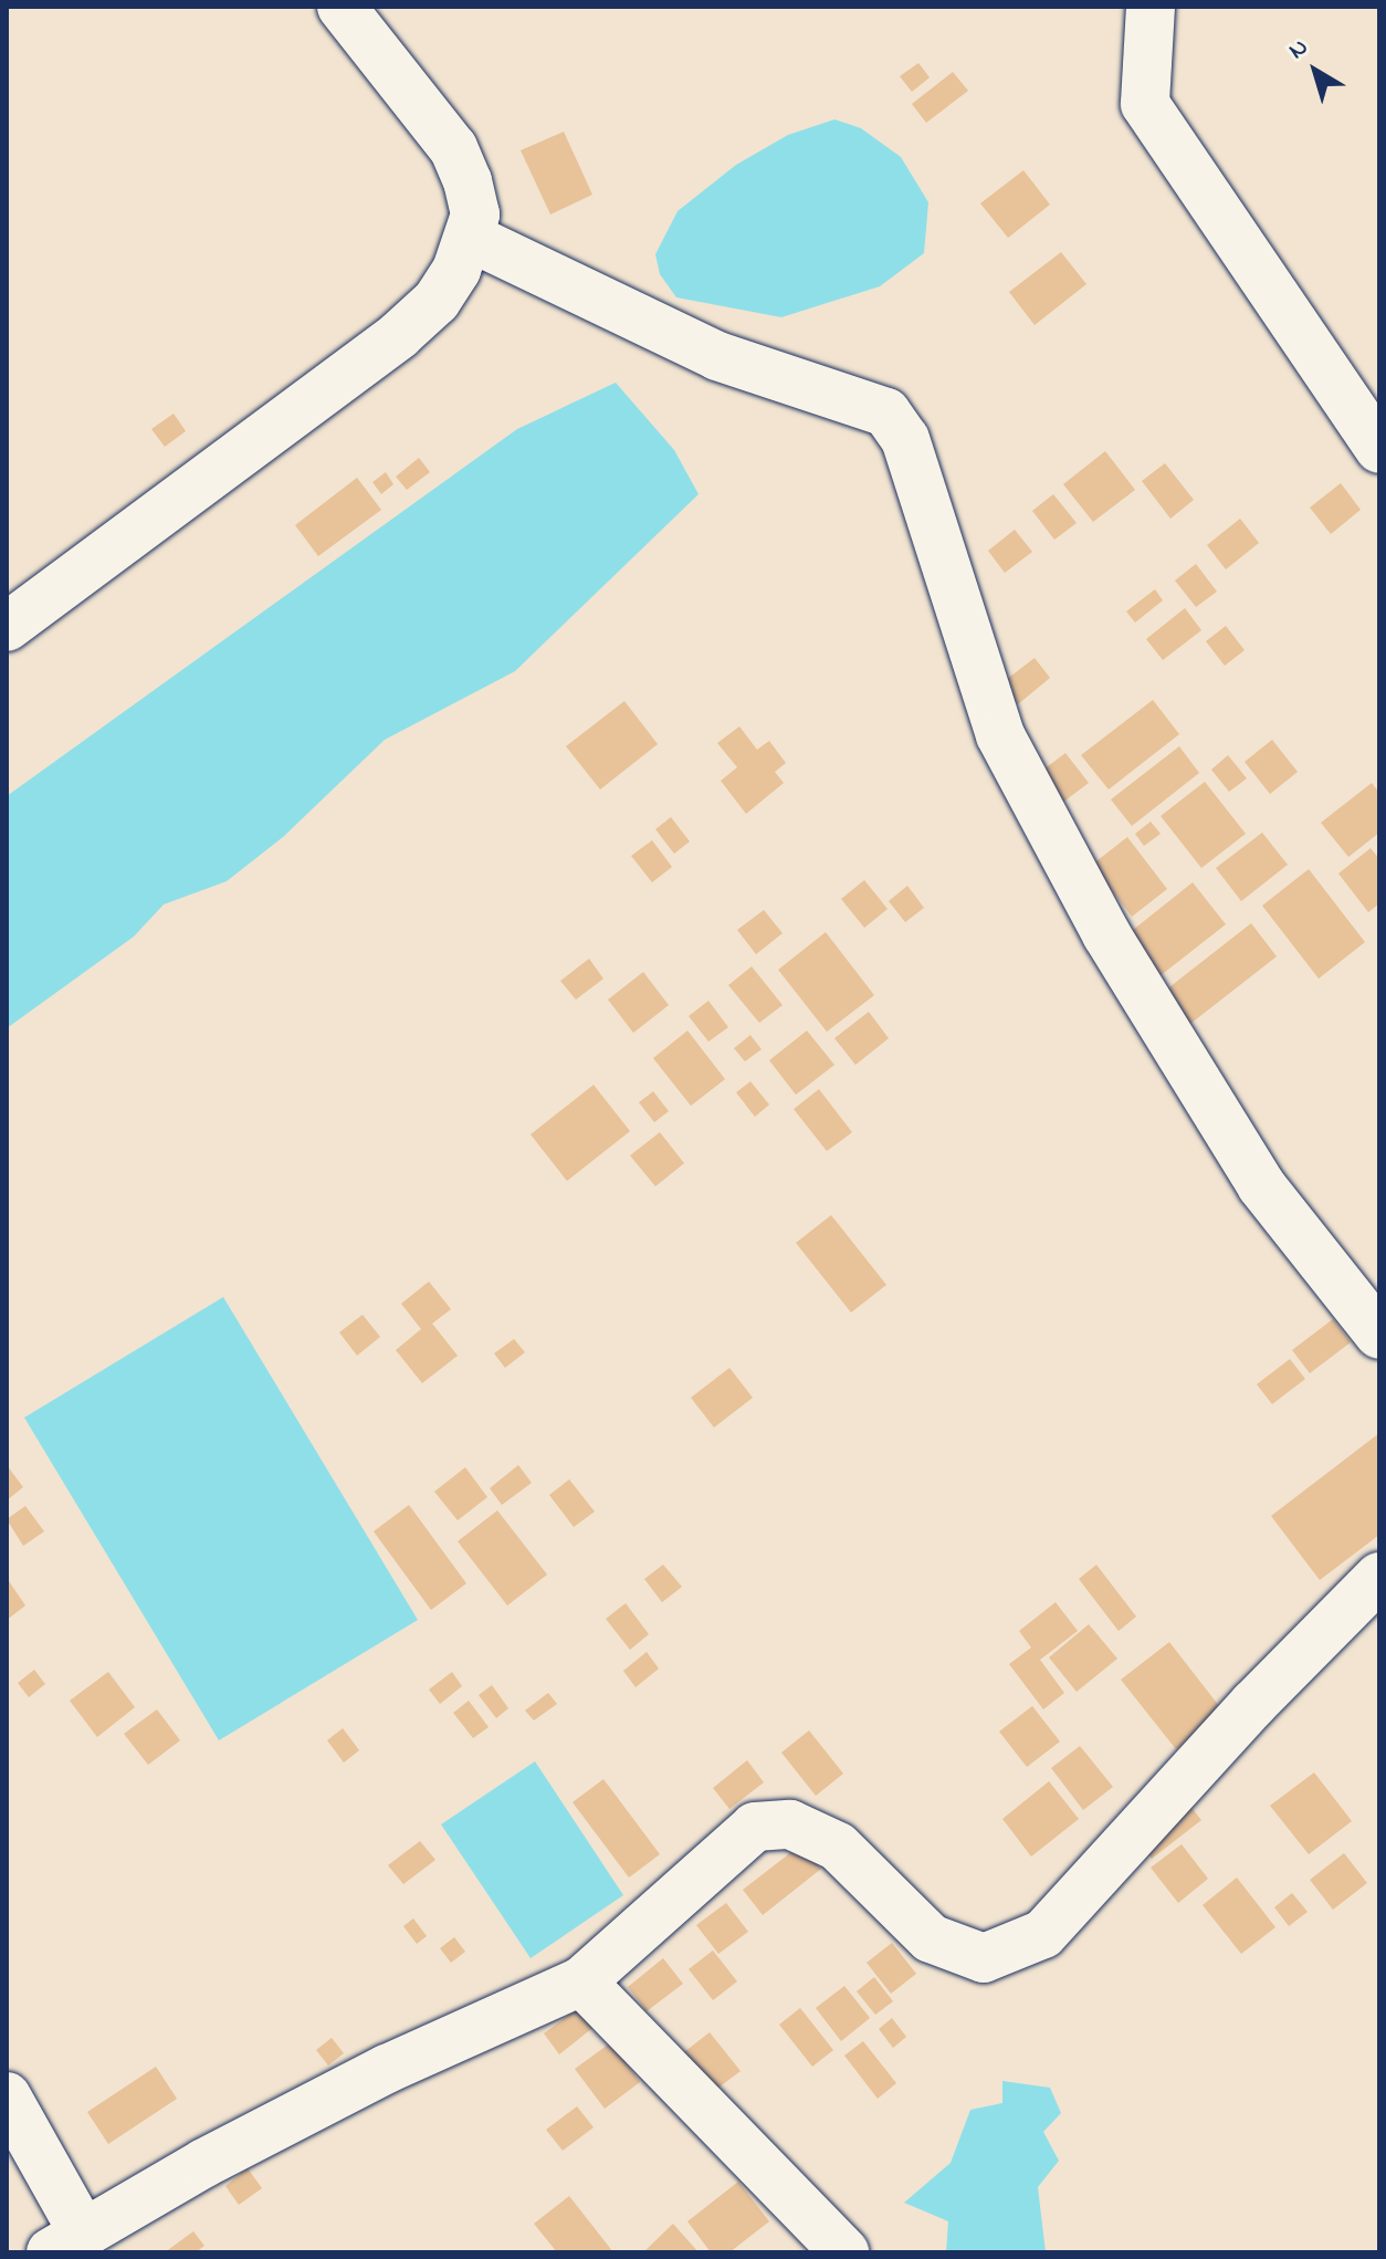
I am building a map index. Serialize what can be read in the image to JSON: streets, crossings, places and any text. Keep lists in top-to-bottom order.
{
  "north": "top left"
}
